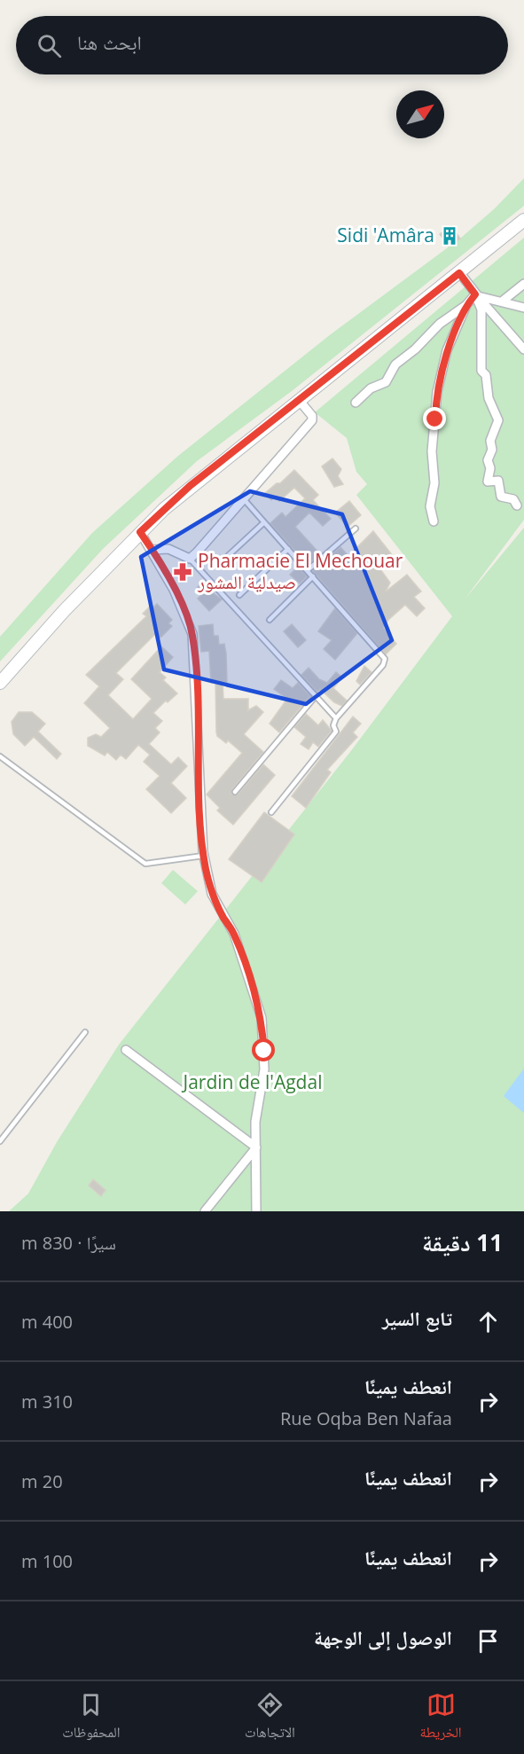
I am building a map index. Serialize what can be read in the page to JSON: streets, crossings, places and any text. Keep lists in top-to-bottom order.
{
  "parks": ["Jardin de l'Agdal"],
  "places": {
    "building": ["Sidi 'Amâra"],
    "pharmacy": ["Pharmacie El Mechouar صيدلية المشور"]
  },
  "north": "top right",
  "page": {
    "search": "ابحث هنا",
    "heading": ["11 دقيقة", "سيرًا · 830 m"],
    "list": [
      ["تابع السير", "400 m"],
      ["انعطف يمينًا", "Rue Oqba Ben Nafaa", "310 m"],
      ["انعطف يمينًا", "20 m"],
      ["انعطف يمينًا", "100 m"],
      "الوصول إلى الوجهة"
    ],
    "nav": ["الخريطة", "الاتجاهات", "المحفوظات"]
  }
}
